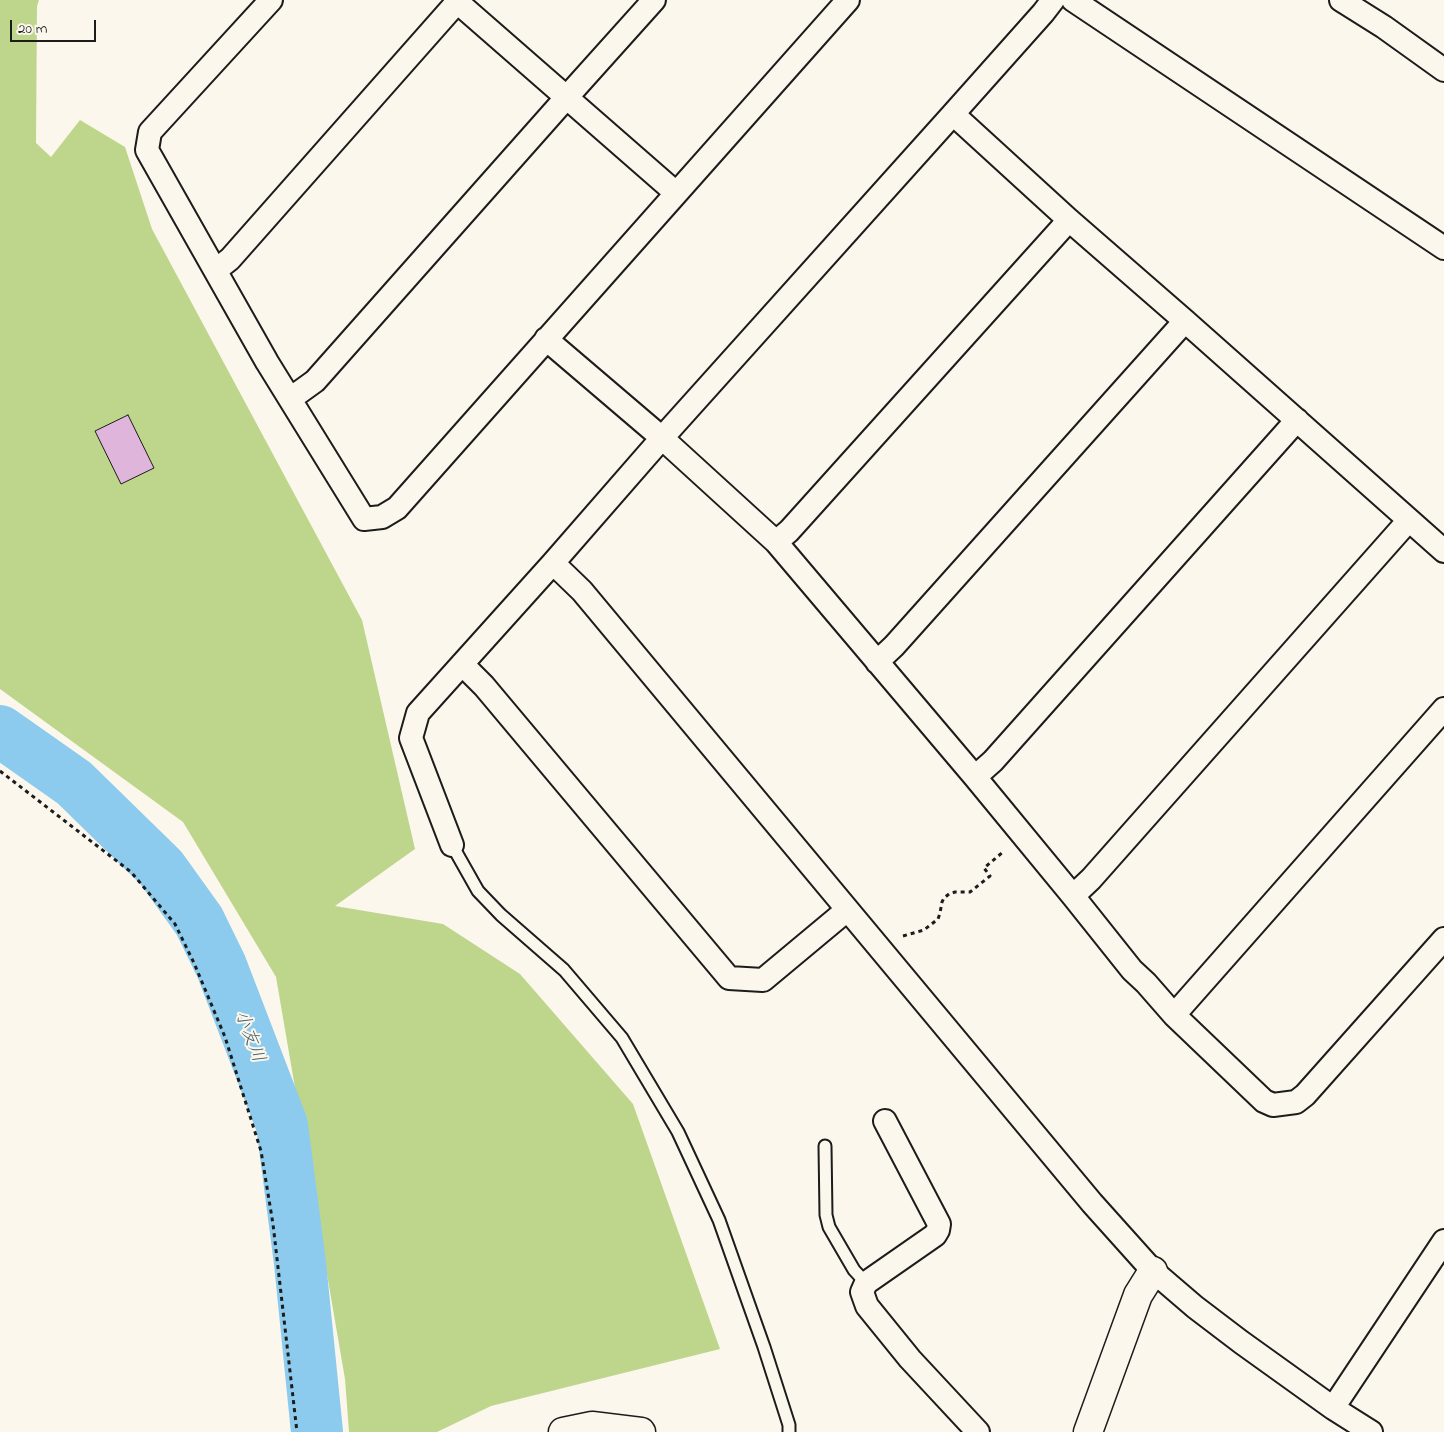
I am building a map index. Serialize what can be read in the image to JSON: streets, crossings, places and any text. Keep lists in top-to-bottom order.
{
  "water": ["小友川"],
  "scale_bar": "20 m"
}
